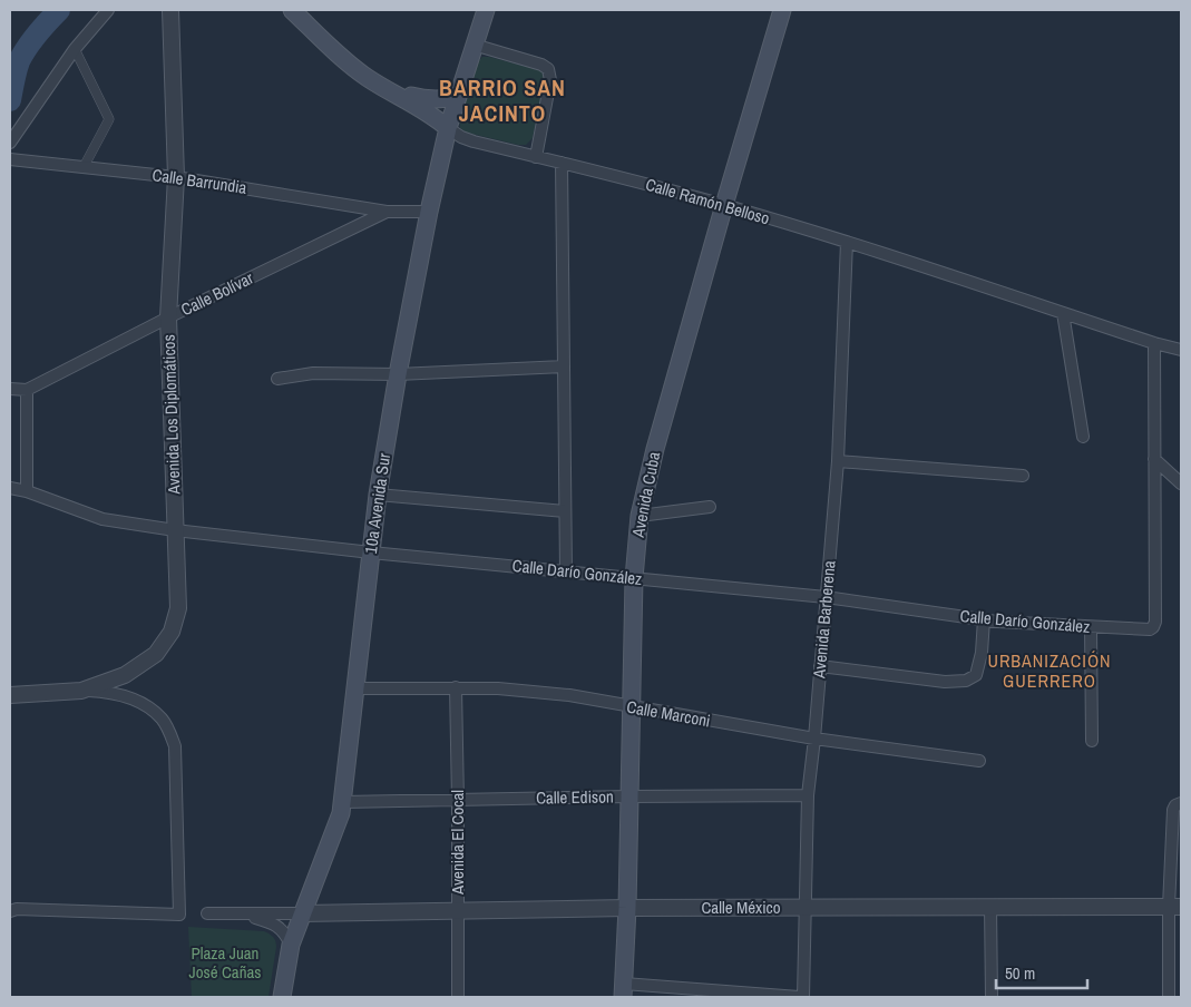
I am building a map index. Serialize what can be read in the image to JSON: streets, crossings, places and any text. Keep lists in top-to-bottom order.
{
  "streets": {
    "main road": ["Calle Ramón Belloso", "Avenida Cuba", "10a Avenida Sur"],
    "street": [
      "Calle Barrundia",
      "Calle Bolívar",
      "Avenida Los Diplomáticos",
      "Calle Darío González",
      "Avenida Barberena",
      "Calle Marconi",
      "Calle Edison",
      "Avenida El Cocal",
      "Calle México"
    ]
  },
  "crossings": [
    ["Calle Barrundia", "Calle Bolívar"],
    ["Calle Barrundia", "Avenida Los Diplomáticos"],
    ["Calle Ramón Belloso", "Avenida Cuba"],
    ["Calle Ramón Belloso", "10a Avenida Sur"],
    ["Calle Ramón Belloso", "Avenida Barberena"],
    ["Calle Bolívar", "Avenida Los Diplomáticos"],
    ["Calle Bolívar", "10a Avenida Sur"],
    ["Avenida Los Diplomáticos", "Calle Darío González"],
    ["Avenida Cuba", "Calle Darío González"],
    ["Avenida Cuba", "Calle Marconi"],
    ["Avenida Cuba", "Calle Edison"],
    ["Avenida Cuba", "Calle México"],
    ["10a Avenida Sur", "Calle Darío González"],
    ["10a Avenida Sur", "Calle Marconi"],
    ["10a Avenida Sur", "Calle Edison"],
    ["10a Avenida Sur", "Calle México"],
    ["Calle Darío González", "Avenida Barberena"],
    ["Avenida Barberena", "Calle Marconi"],
    ["Avenida Barberena", "Calle Edison"],
    ["Avenida Barberena", "Calle México"],
    ["Calle Marconi", "Avenida El Cocal"],
    ["Calle Edison", "Avenida El Cocal"],
    ["Avenida El Cocal", "Calle México"]
  ],
  "districts": ["BARRIO SAN JACINTO", "URBANIZACIÓN GUERRERO"],
  "parks": ["Plaza Juan José Cañas"],
  "scale_bar": "50 m"
}
